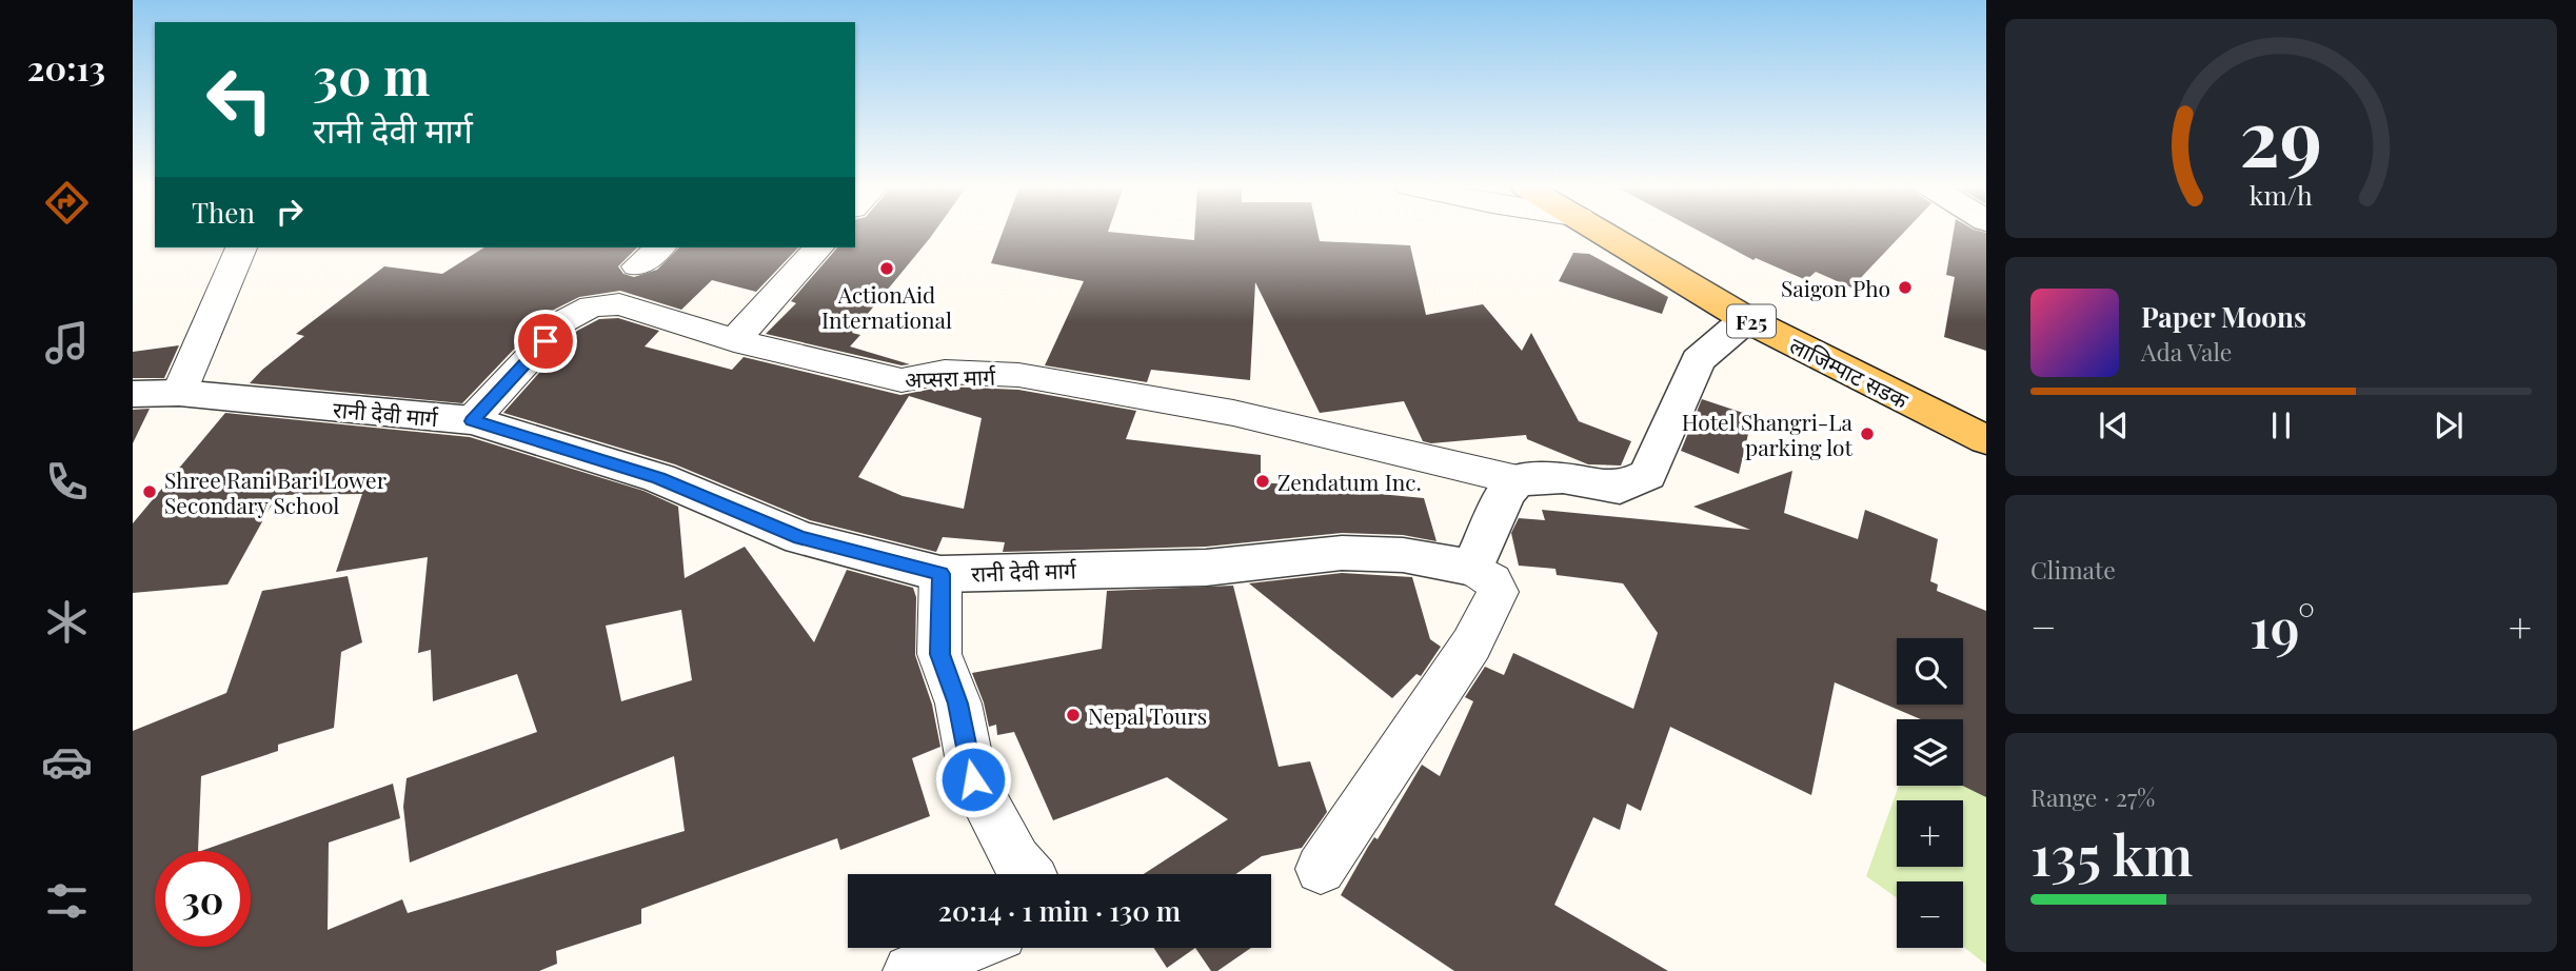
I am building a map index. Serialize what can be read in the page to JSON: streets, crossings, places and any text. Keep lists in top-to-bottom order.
{
  "streets": {
    "main road": ["F25", "लाजिम्पाट सडक"],
    "street": ["अप्सरा मार्ग", "रानी देवी मार्ग"]
  },
  "crossings": [
    ["अप्सरा मार्ग", "रानी देवी मार्ग"]
  ],
  "places": [
    "ActionAid International",
    "Saigon Pho",
    "Hotel Shangri-La parking lot",
    "Zendatum Inc.",
    "Shree Rani Bari Lower Secondary School",
    "Nepal Tours"
  ],
  "page": {
    "tabs": "20:13",
    "turn": ["30 m", "रानी देवी मार्ग"],
    "then": "Then",
    "song": ["Paper Moons", "Ada Vale"],
    "tile": [
      "Climate",
      ["Range · 27%", "135 km"]
    ],
    "heat": ["−", "19°", "+"],
    "map_buttons": ["+", "−"],
    "limit": "30",
    "trip": "20:14 · 1 min · 130 m",
    "gauge": ["29", "km/h"]
  }
}
